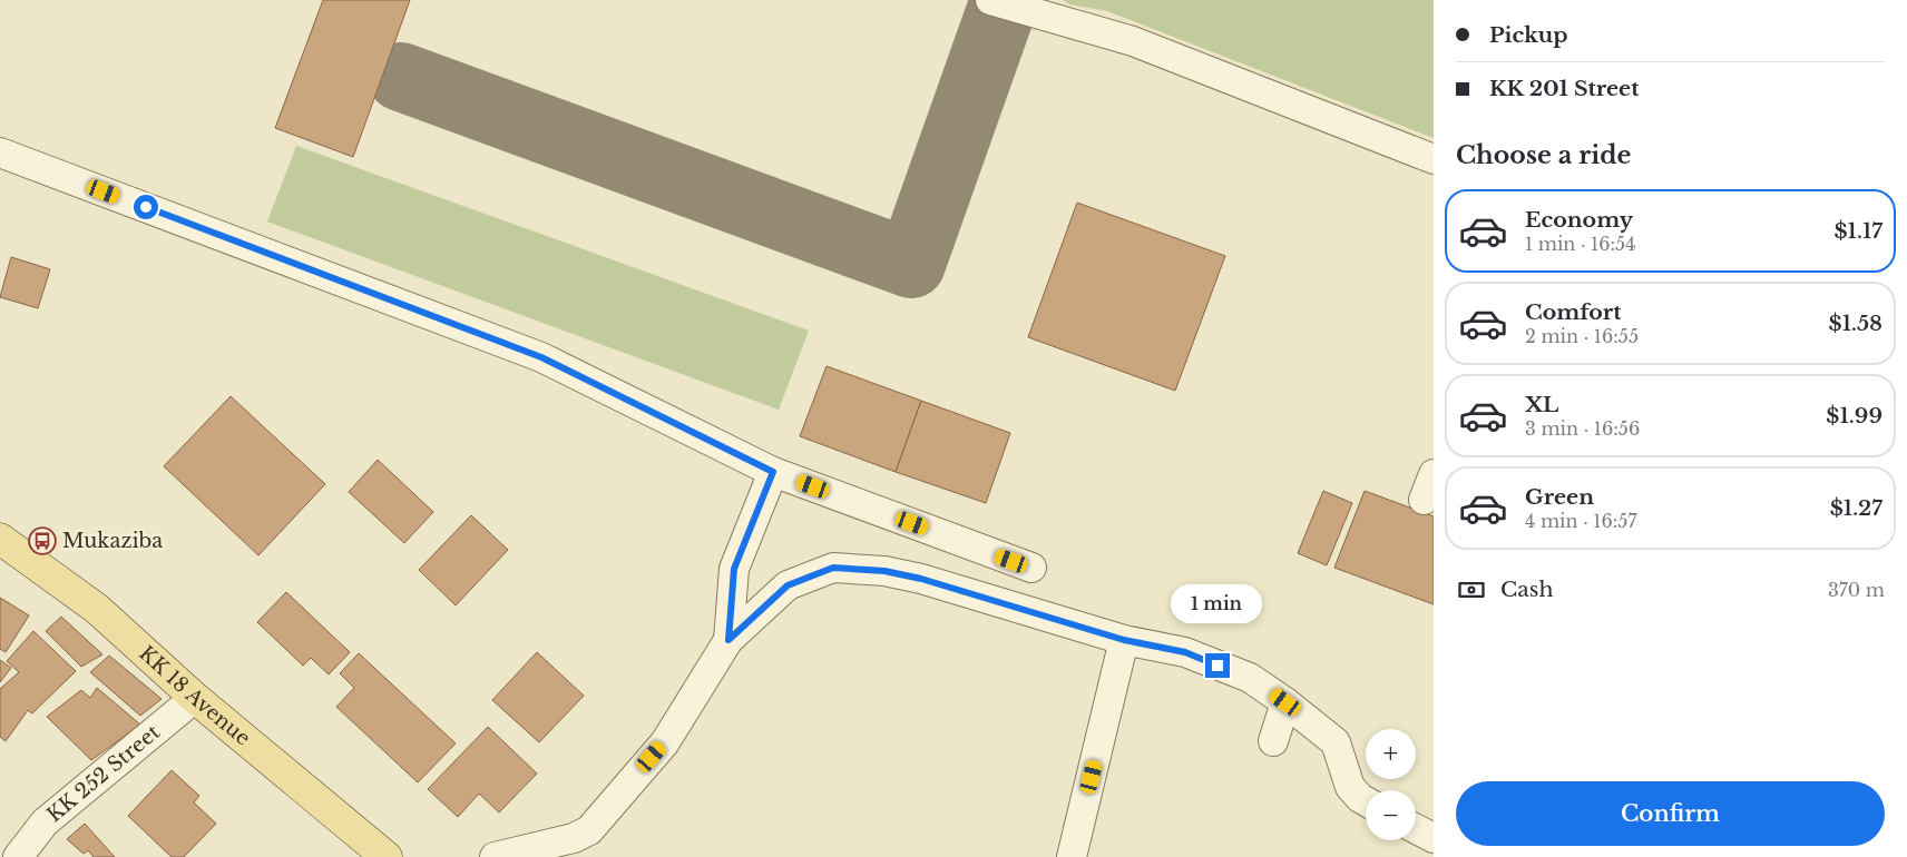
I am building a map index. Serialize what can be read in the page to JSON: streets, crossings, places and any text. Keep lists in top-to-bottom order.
{
  "streets": {
    "main road": ["KK 18 Avenue"],
    "street": ["KK 252 Street"]
  },
  "crossings": [
    ["KK 18 Avenue", "KK 252 Street"]
  ],
  "places": {
    "bus stop": ["Mukaziba"]
  },
  "page": {
    "banner": ["Pickup", "KK 201 Street"],
    "heading": "Choose a ride",
    "list": [
      {
        "name": "Economy",
        "note": "1 min · 16:54",
        "value": "$1.17"
      },
      {
        "name": "Comfort",
        "note": "2 min · 16:55",
        "value": "$1.58"
      },
      {
        "name": "XL",
        "note": "3 min · 16:56",
        "value": "$1.99"
      },
      {
        "name": "Green",
        "note": "4 min · 16:57",
        "value": "$1.27"
      }
    ],
    "pay": ["Cash", "370 m"],
    "bubble": "1 min",
    "map_buttons": ["+", "−"],
    "buttons": "Confirm"
  }
}
